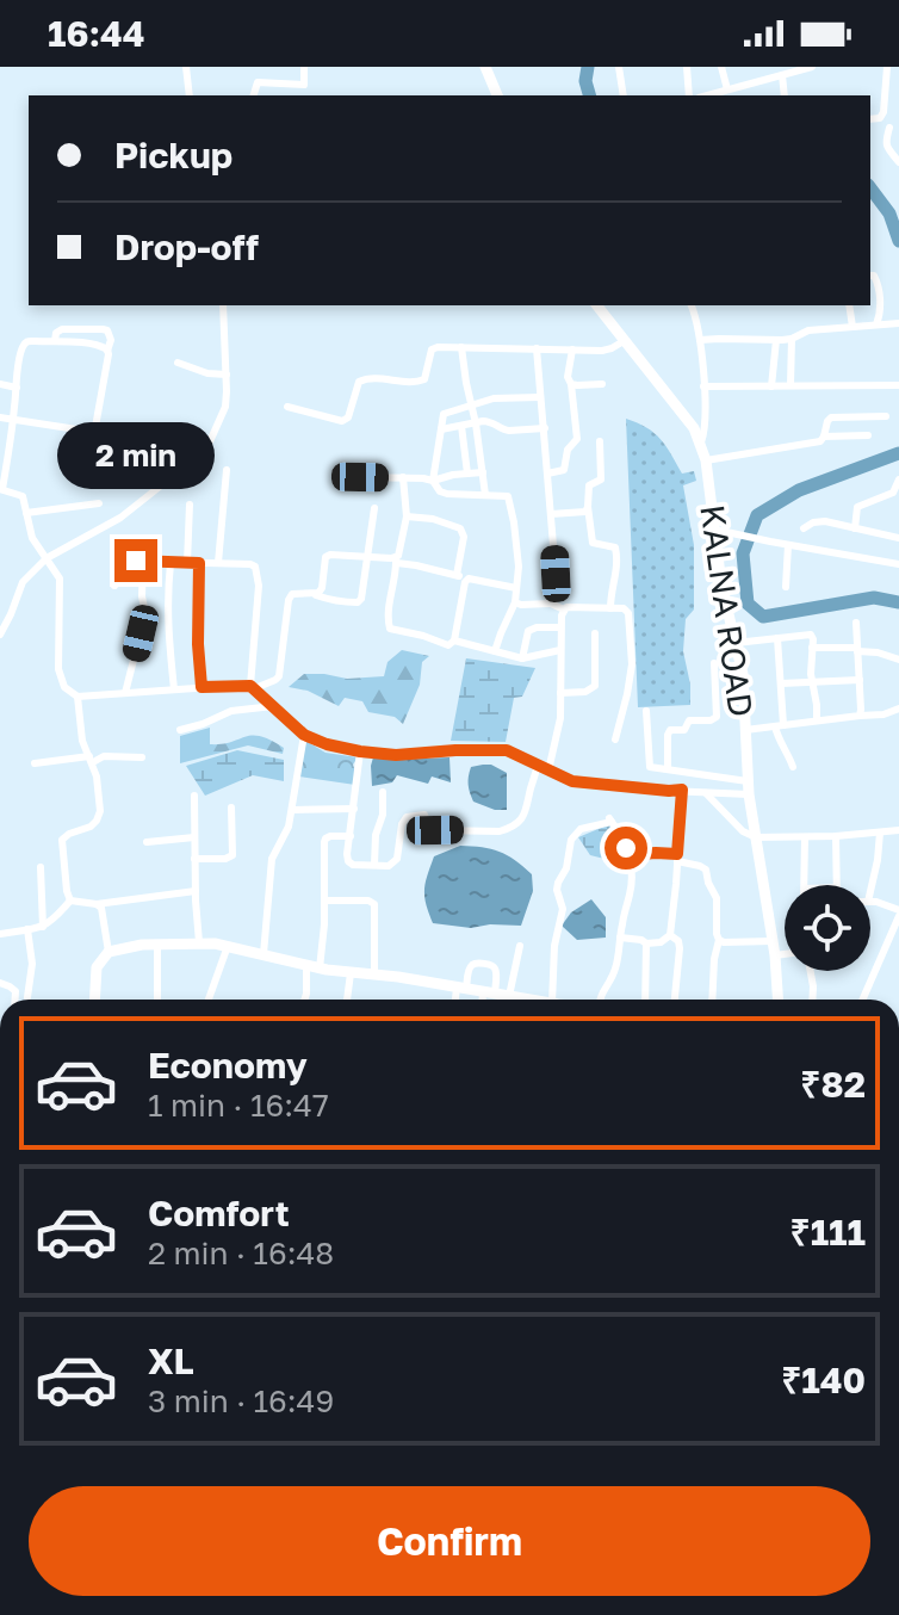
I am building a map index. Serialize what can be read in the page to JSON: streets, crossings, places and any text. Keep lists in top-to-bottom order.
{
  "streets": {
    "main road": ["KALNA ROAD"]
  },
  "page": {
    "status": "16:44",
    "banner": ["Pickup", "Drop-off"],
    "bubble": "2 min",
    "list": [
      {
        "name": "Economy",
        "note": "1 min · 16:47",
        "value": "₹82"
      },
      {
        "name": "Comfort",
        "note": "2 min · 16:48",
        "value": "₹111"
      },
      {
        "name": "XL",
        "note": "3 min · 16:49",
        "value": "₹140"
      }
    ],
    "buttons": "Confirm"
  }
}
